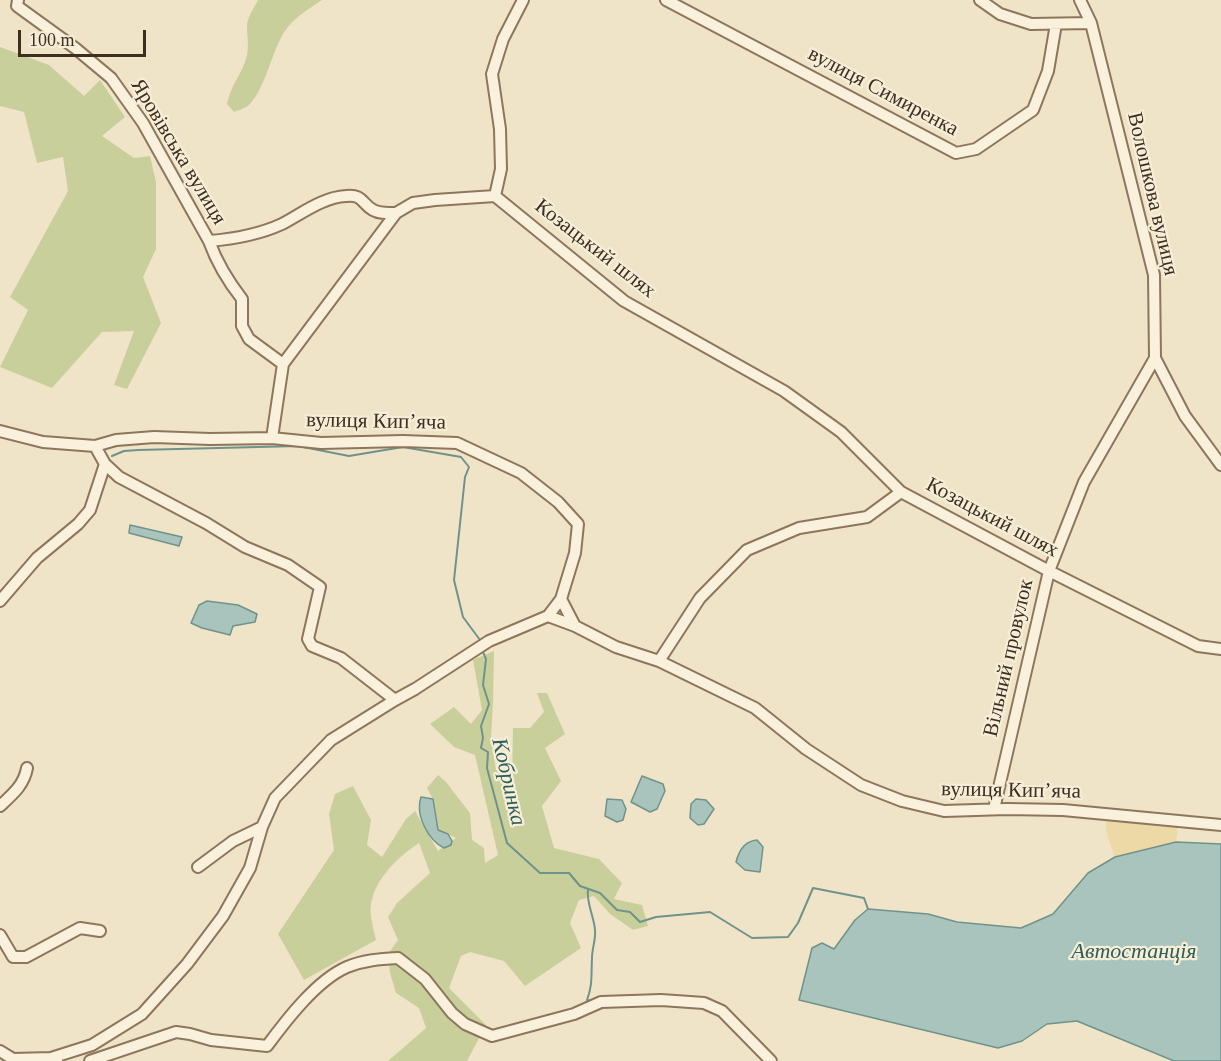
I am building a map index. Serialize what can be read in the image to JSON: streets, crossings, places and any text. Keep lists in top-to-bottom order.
{
  "streets": {
    "street": [
      "вулиця Симиренка",
      "Яровівська вулиця",
      "Волошкова вулиця",
      "Козацький шлях",
      "вулиця Кипʼяча",
      "Вільний провулок"
    ]
  },
  "crossings": [
    ["Волошкова вулиця", "Вільний провулок"],
    ["Козацький шлях", "Вільний провулок"],
    ["вулиця Кипʼяча", "Вільний провулок"]
  ],
  "water": ["Кобринка", "Автостанція"],
  "scale_bar": "100 m"
}
